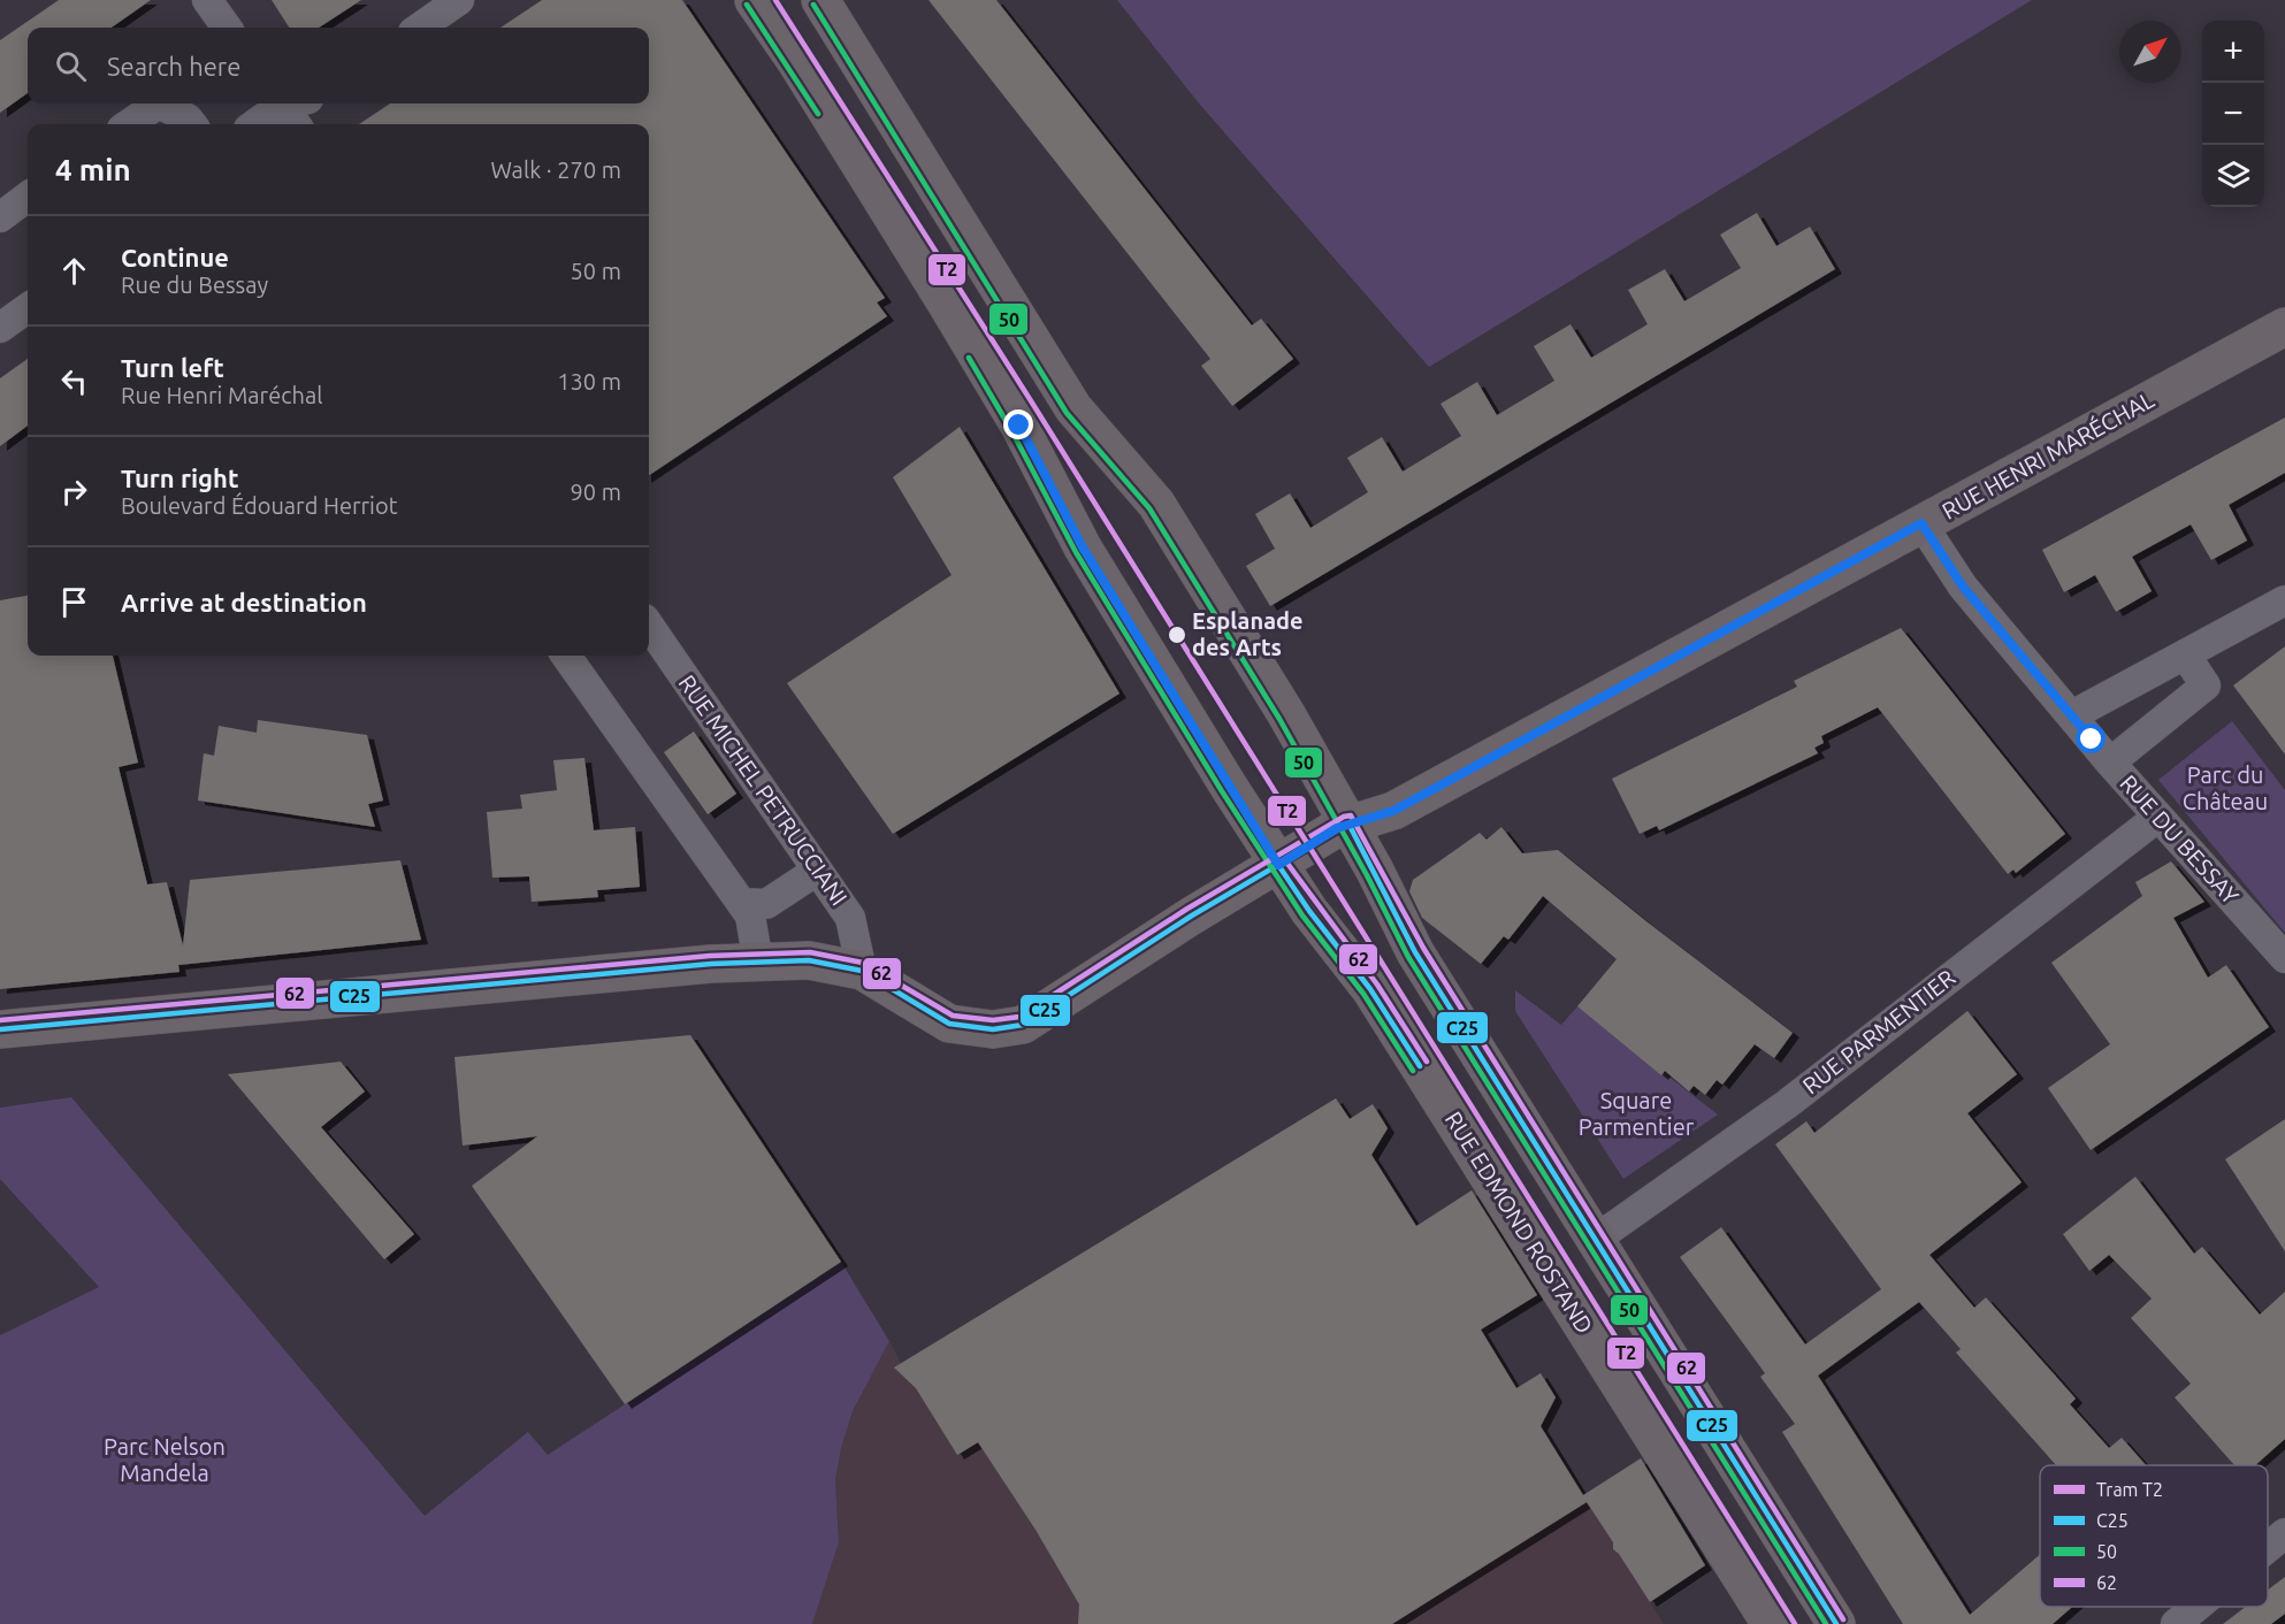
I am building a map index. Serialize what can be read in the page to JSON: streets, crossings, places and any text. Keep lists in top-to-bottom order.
{
  "streets": {
    "main road": ["RUE HENRI MARÉCHAL", "RUE EDMOND ROSTAND"],
    "street": ["RUE MICHEL PETRUCCIANI", "RUE DU BESSAY", "RUE PARMENTIER"]
  },
  "crossings": [
    ["RUE HENRI MARÉCHAL", "RUE MICHEL PETRUCCIANI"],
    ["RUE HENRI MARÉCHAL", "RUE DU BESSAY"],
    ["RUE HENRI MARÉCHAL", "RUE EDMOND ROSTAND"],
    ["RUE DU BESSAY", "RUE PARMENTIER"]
  ],
  "parks": ["Parc du Château", "Square Parmentier", "Parc Nelson Mandela"],
  "places": ["Esplanade des Arts"],
  "lines": [
    "tram line T2",
    "transit line 50",
    "transit line 62",
    "transit line C25"
  ],
  "legend": [
    "Tram T2",
    "C25",
    "50",
    "62"
  ],
  "north": "top right",
  "page": {
    "map_buttons": ["+", "−"],
    "search": "Search here",
    "heading": ["4 min", "Walk · 270 m"],
    "list": [
      ["Continue", "Rue du Bessay", "50 m"],
      ["Turn left", "Rue Henri Maréchal", "130 m"],
      ["Turn right", "Boulevard Édouard Herriot", "90 m"],
      "Arrive at destination"
    ]
  }
}
